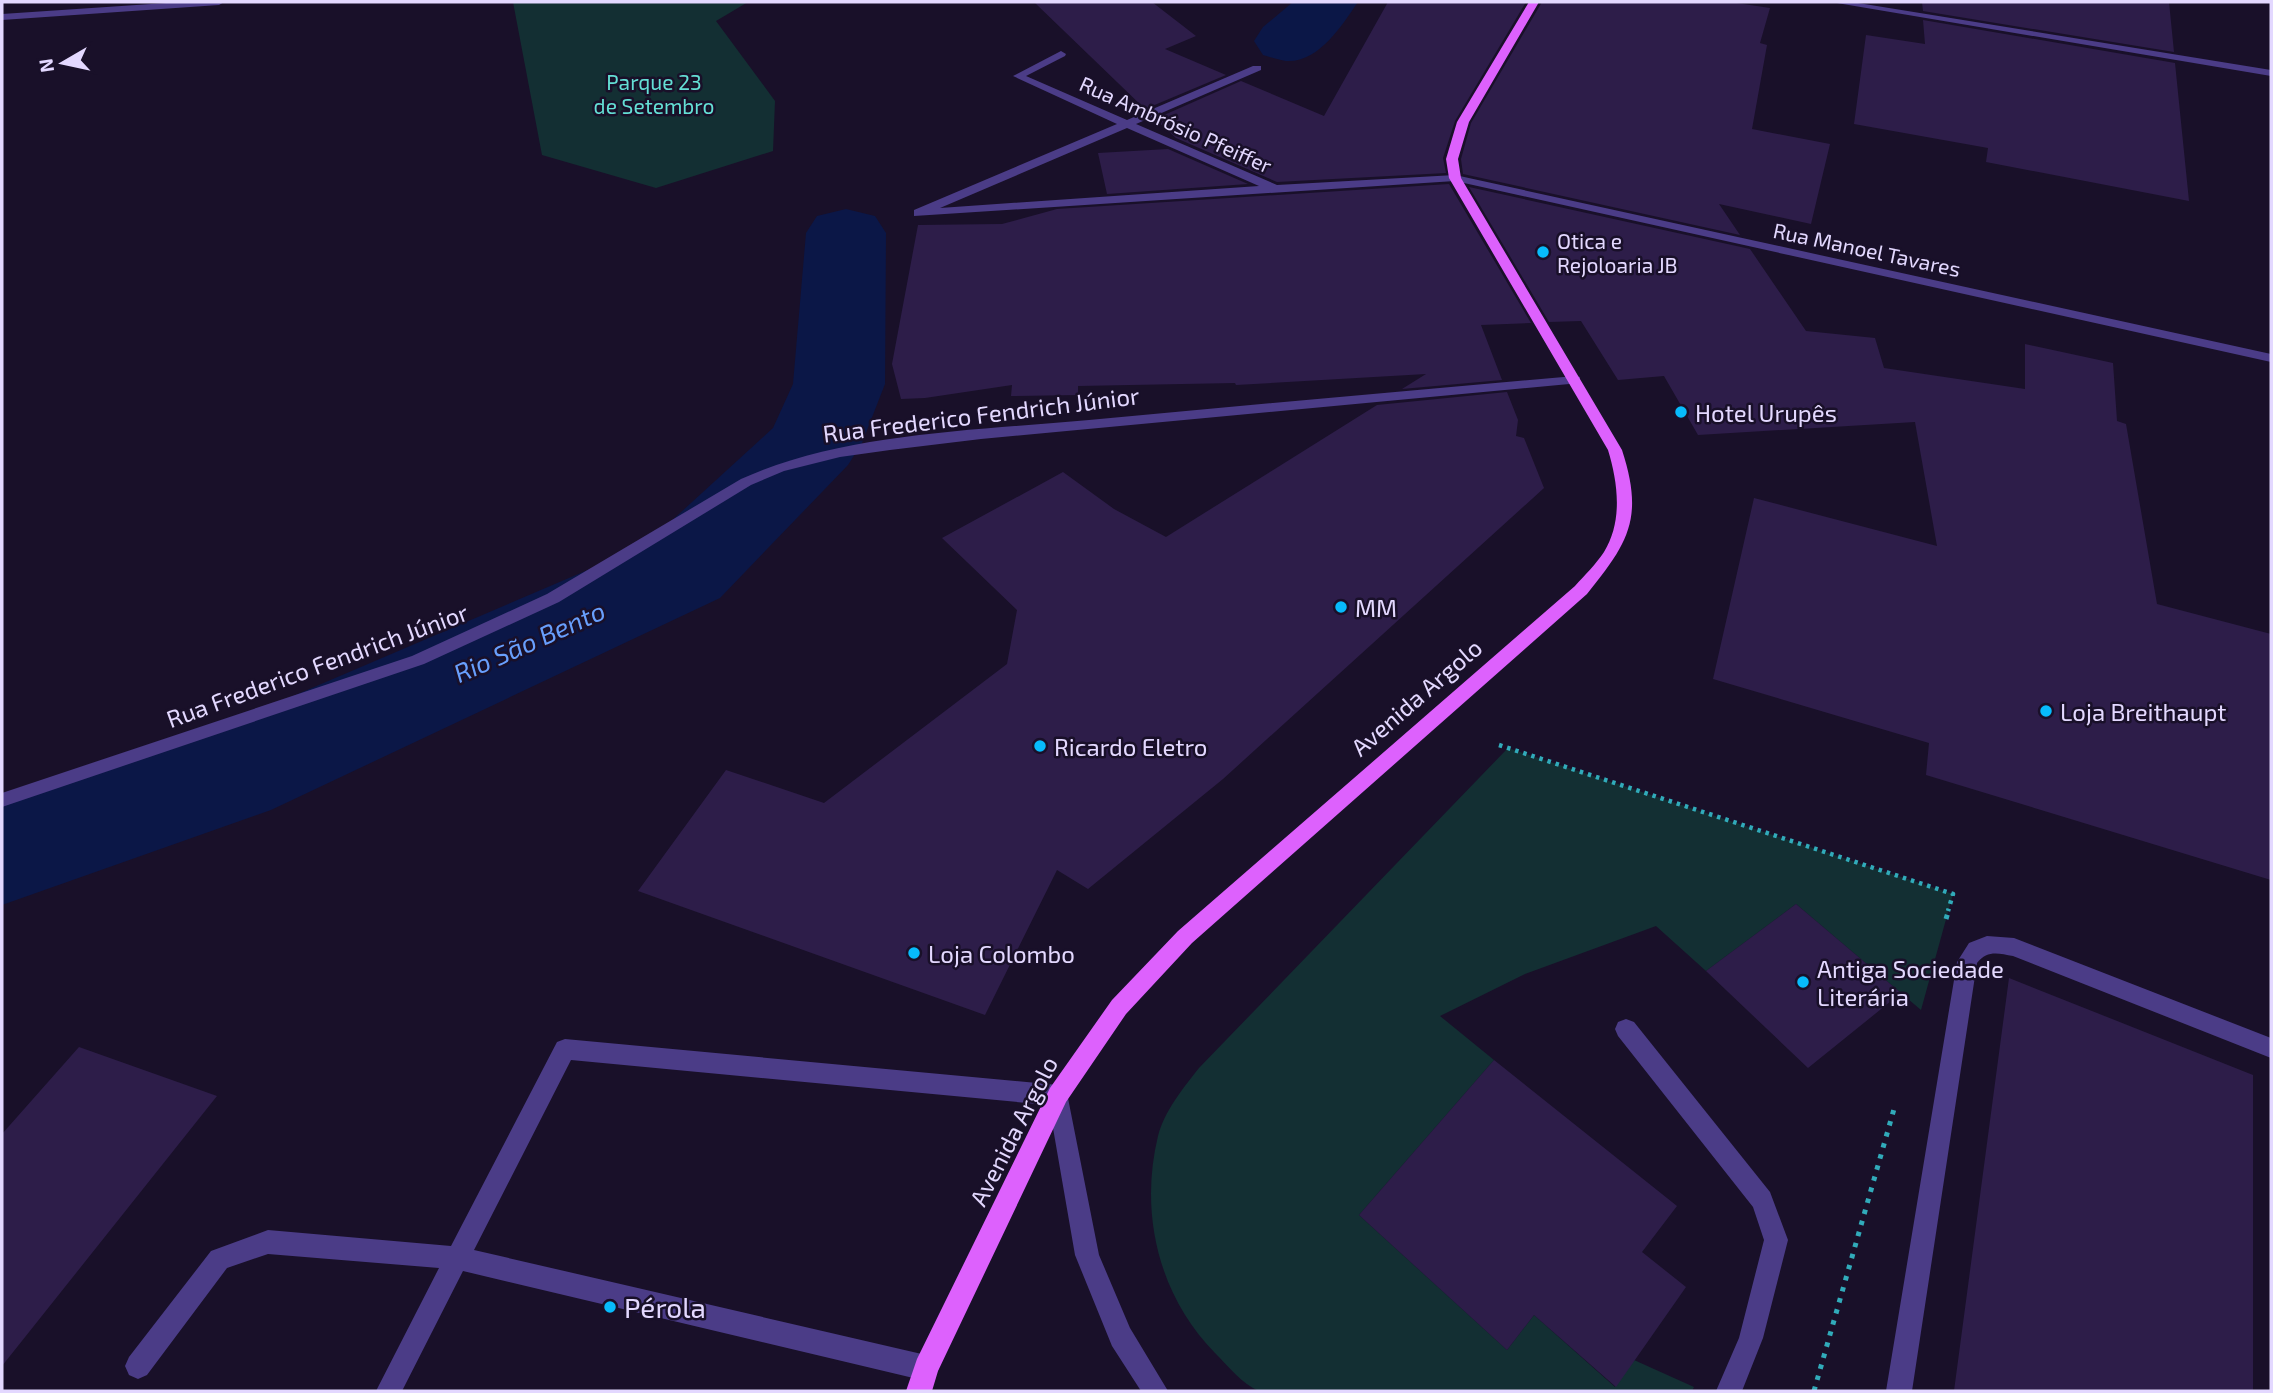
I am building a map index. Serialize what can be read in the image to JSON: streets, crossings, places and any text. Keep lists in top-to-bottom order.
{
  "streets": {
    "main road": ["Avenida Argolo"],
    "street": ["Rua Ambrósio Pfeiffer", "Rua Manoel Tavares", "Rua Frederico Fendrich Júnior"]
  },
  "crossings": [
    ["Rua Ambrósio Pfeiffer", "Rua Manoel Tavares"],
    ["Rua Ambrósio Pfeiffer", "Avenida Argolo"],
    ["Rua Manoel Tavares", "Avenida Argolo"],
    ["Rua Frederico Fendrich Júnior", "Avenida Argolo"]
  ],
  "water": ["Rio São Bento"],
  "parks": ["Parque 23 de Setembro"],
  "places": [
    "Otica e Rejoloaria JB",
    "Hotel Urupês",
    "MM",
    "Loja Breithaupt",
    "Ricardo Eletro",
    "Loja Colombo",
    "Antiga Sociedade Literária",
    "Pérola"
  ],
  "north": "left"
}
